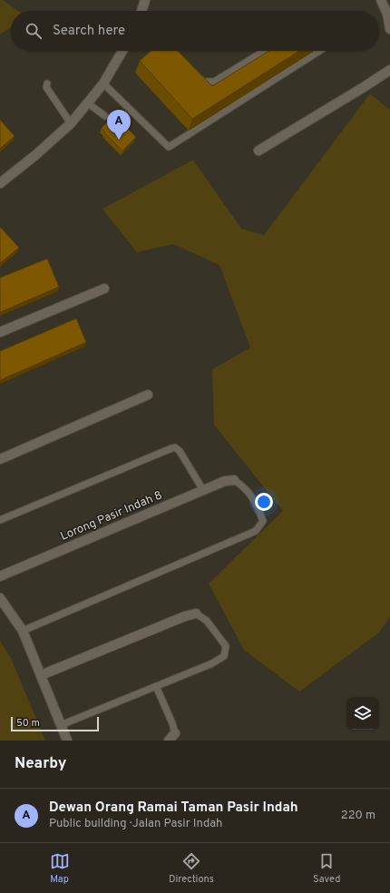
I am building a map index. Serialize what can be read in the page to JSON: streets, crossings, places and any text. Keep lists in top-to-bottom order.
{
  "streets": {
    "street": ["Lorong Pasir Indah 8"]
  },
  "scale_bar": "50 m",
  "page": {
    "search": "Search here",
    "pins": "A",
    "scale": "50 m",
    "heading": "Nearby",
    "list": [
      {
        "mark": "A",
        "name": "Dewan Orang Ramai Taman Pasir Indah",
        "note": "Public building · Jalan Pasir Indah",
        "value": "220 m"
      }
    ],
    "nav": ["Map", "Directions", "Saved"]
  }
}
